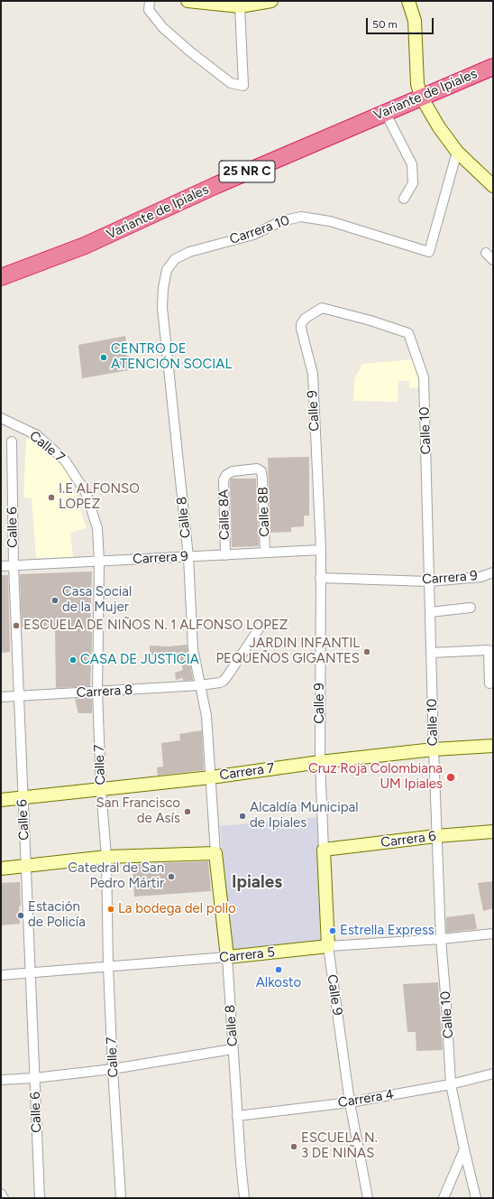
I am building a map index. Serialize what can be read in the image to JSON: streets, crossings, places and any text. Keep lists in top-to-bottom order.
{
  "streets": {
    "highway": ["Variante de Ipiales", "25 NR C"],
    "main road": [
      "Calle 9",
      "Calle 8",
      "Carrera 7",
      "Carrera 6",
      "Carrera 5"
    ],
    "street": [
      "Carrera 10",
      "Calle 10",
      "Calle 7",
      "Calle 8B",
      "Calle 8A",
      "Calle 6",
      "Carrera 9",
      "Carrera 8",
      "Carrera 4"
    ]
  },
  "crossings": [
    ["Carrera 10", "Calle 8"],
    ["Calle 9", "Calle 10"],
    ["Calle 9", "Carrera 9"],
    ["Calle 9", "Carrera 7"],
    ["Calle 9", "Carrera 6"],
    ["Calle 9", "Carrera 5"],
    ["Calle 9", "Carrera 4"],
    ["Calle 10", "Carrera 9"],
    ["Calle 10", "Carrera 7"],
    ["Calle 10", "Carrera 6"],
    ["Calle 10", "Carrera 5"],
    ["Calle 10", "Carrera 4"],
    ["Calle 7", "Carrera 9"],
    ["Calle 7", "Carrera 8"],
    ["Calle 7", "Carrera 7"],
    ["Calle 7", "Carrera 5"],
    ["Calle 8B", "Calle 8A"],
    ["Calle 8B", "Carrera 9"],
    ["Calle 8A", "Carrera 9"],
    ["Calle 8", "Carrera 9"],
    ["Calle 8", "Carrera 8"],
    ["Calle 8", "Carrera 7"],
    ["Calle 8", "Carrera 5"],
    ["Calle 8", "Carrera 4"],
    ["Calle 6", "Carrera 9"],
    ["Calle 6", "Carrera 8"],
    ["Calle 6", "Carrera 7"],
    ["Calle 6", "Carrera 5"]
  ],
  "districts": ["Ipiales"],
  "places": [
    "CENTRO DE ATENCIÓN SOCIAL",
    "I.E ALFONSO LOPEZ",
    "Casa Social de la Mujer",
    "ESCUELA DE NIÑOS N. 1 ALFONSO LOPEZ",
    "JARDIN INFANTIL PEQUEÑOS GIGANTES",
    "CASA DE JUSTICIA",
    "Cruz Roja Colombiana UM Ipiales",
    "San Francisco de Asís",
    "Alcaldía Municipal de Ipiales",
    "Catedral de San Pedro Mártir",
    "La bodega del pollo",
    "Estación de Policía",
    "Estrella Express",
    "Alkosto",
    "ESCUELA N. 3 DE NIÑAS"
  ],
  "scale_bar": "50 m"
}
